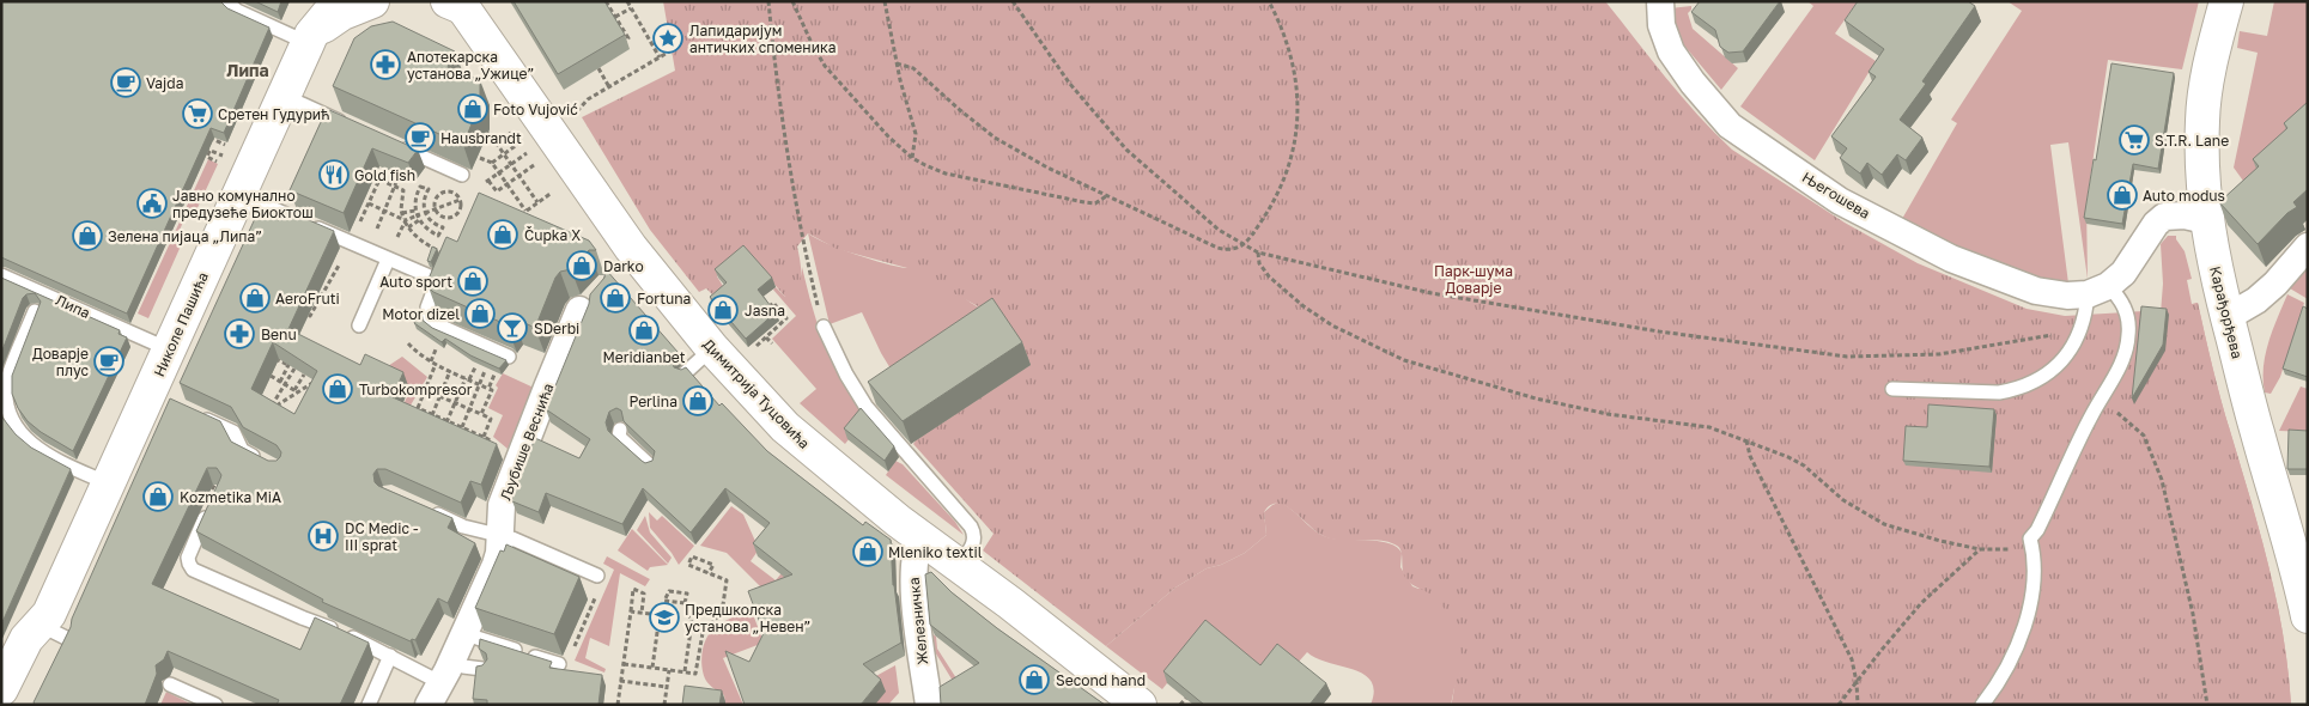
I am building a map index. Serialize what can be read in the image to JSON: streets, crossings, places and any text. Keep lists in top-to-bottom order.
{
  "streets": {
    "street": [
      "Његошева",
      "Карађорђева",
      "Николе Пашића",
      "Димитрија Туцовића",
      "Љубише Веснића",
      "Железничка"
    ],
    "lane": ["Липа"]
  },
  "crossings": [
    ["Липа", "Николе Пашића"],
    ["Димитрија Туцовића", "Железничка"]
  ],
  "districts": ["Липа"],
  "parks": ["Парк-шума Доварје"],
  "places": {
    "place": ["Лапидаријум античких споменика"],
    "pharmacy": ["Апотекарска установа „Ужице”", "Benu"],
    "cafe": ["Vajda", "Hausbrandt", "Доварје плус"],
    "shop": [
      "Foto Vujović",
      "Auto modus",
      "Čupka X",
      "Зелена пијаца „Липа”",
      "Darko",
      "Auto sport",
      "AeroFruti",
      "Fortuna",
      "Jasna",
      "Motor dizel",
      "Meridianbet",
      "Turbokompresor",
      "Perlina",
      "Kozmetika MiA",
      "Mleniko textil",
      "Second hand"
    ],
    "supermarket": ["Сретен Гудурић", "S.T.R. Lane"],
    "restaurant": ["Gold fish"],
    "public building": ["Јавно комунално предузеће Биоктош"],
    "bar": ["SDerbi"],
    "hospital": ["DC Medic - III sprat"],
    "school or university": ["Предшколска установа „Невен”"]
  }
}
